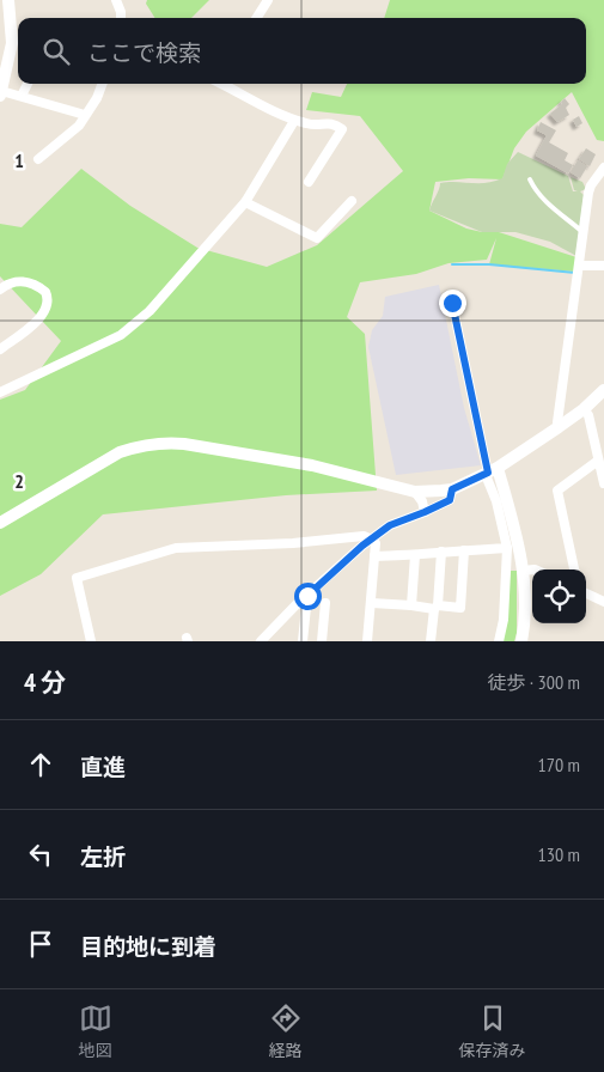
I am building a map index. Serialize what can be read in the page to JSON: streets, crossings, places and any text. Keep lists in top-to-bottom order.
{
  "page": {
    "search": "ここで検索",
    "heading": ["4 分", "徒歩 · 300 m"],
    "list": [
      ["直進", "170 m"],
      ["左折", "130 m"],
      "目的地に到着"
    ],
    "nav": ["地図", "経路", "保存済み"]
  },
  "grid": {
    "rows": ["1", "2"]
  }
}
